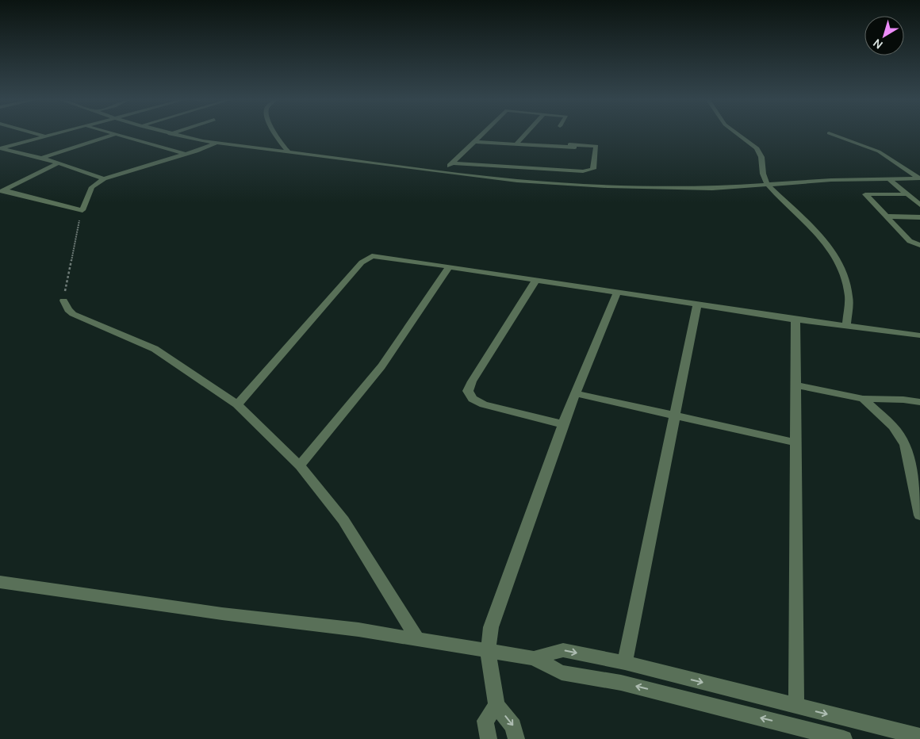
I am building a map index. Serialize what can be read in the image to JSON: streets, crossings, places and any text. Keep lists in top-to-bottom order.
{
  "north": "bottom left"
}
